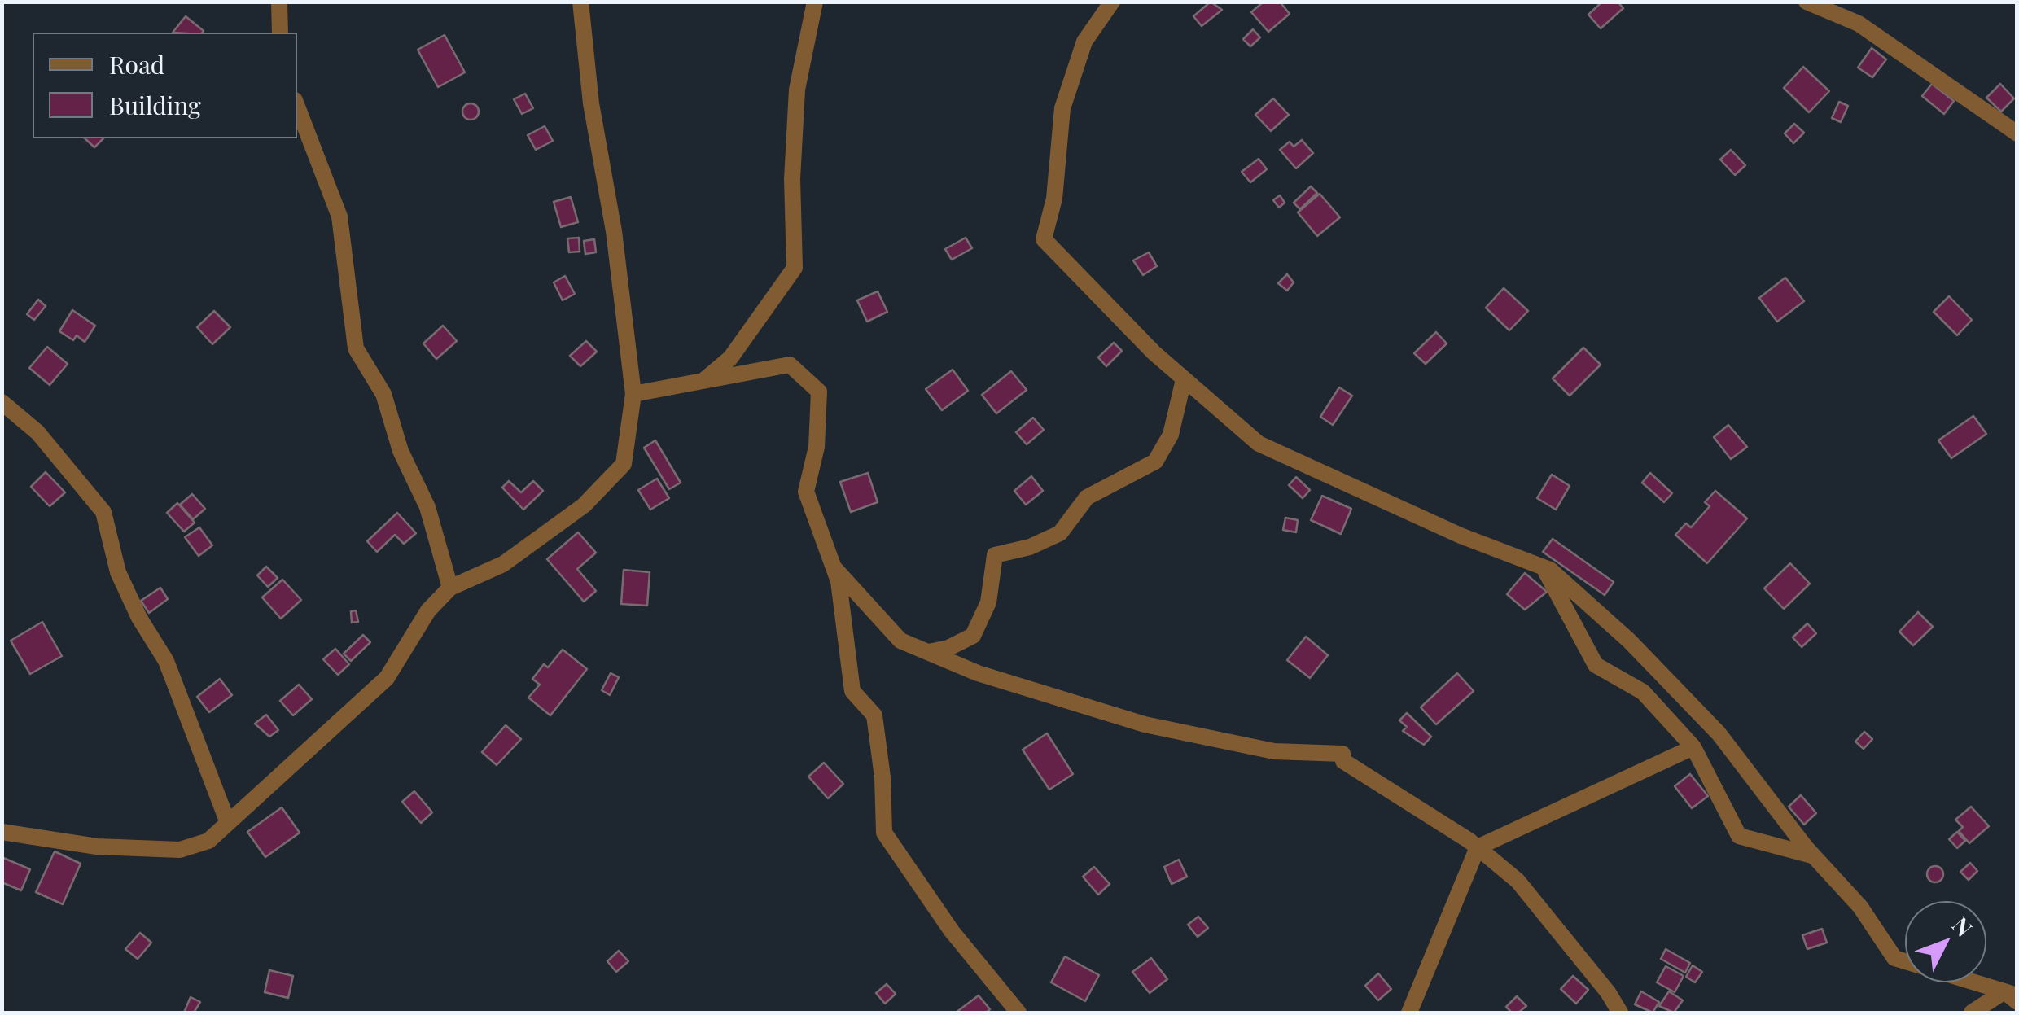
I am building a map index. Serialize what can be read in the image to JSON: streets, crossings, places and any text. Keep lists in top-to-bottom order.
{
  "legend": ["Road", "Building"],
  "north": "top right"
}
